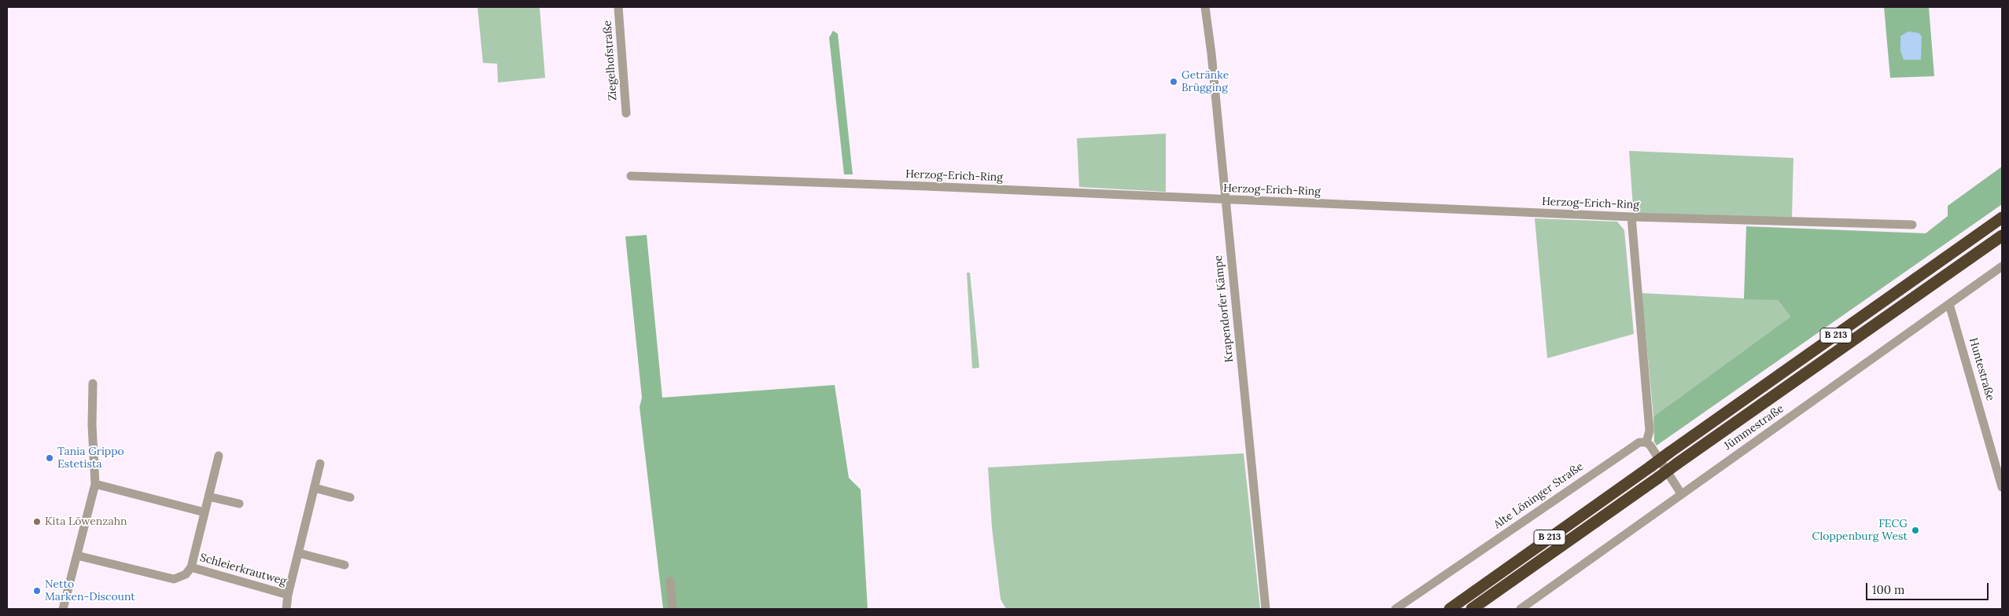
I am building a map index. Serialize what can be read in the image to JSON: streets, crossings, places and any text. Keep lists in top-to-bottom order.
{
  "streets": {
    "highway": ["B 213"],
    "street": [
      "Ziegelhofstraße",
      "Herzog-Erich-Ring",
      "Krapendorfer Kämpe",
      "Huntestraße",
      "Jümmestraße",
      "Alte Löninger Straße",
      "Schleierkrautweg"
    ]
  },
  "crossings": [
    ["Herzog-Erich-Ring", "Krapendorfer Kämpe"],
    ["Huntestraße", "Jümmestraße"]
  ],
  "places": [
    "Getränke Brügging",
    "Tania Grippo Estetista",
    "Kita Löwenzahn",
    "FECG Cloppenburg West",
    "Netto Marken-Discount"
  ],
  "scale_bar": "100 m"
}
